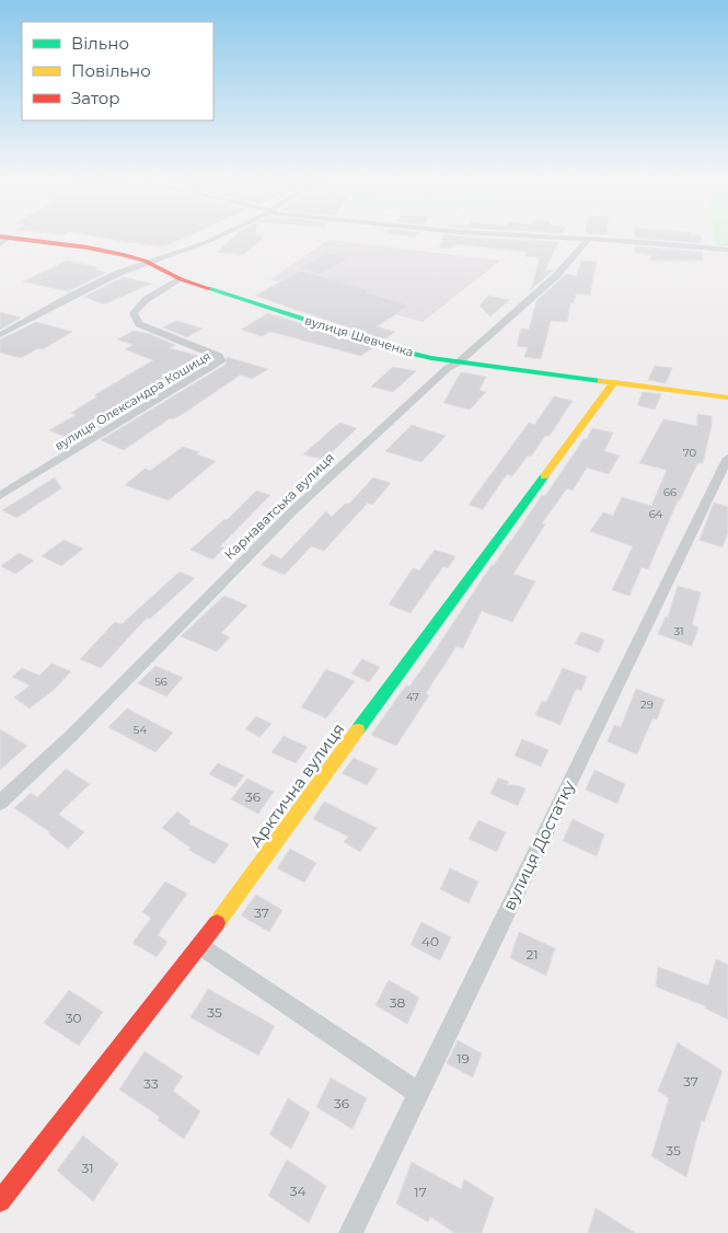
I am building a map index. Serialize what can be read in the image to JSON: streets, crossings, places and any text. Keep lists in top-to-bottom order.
{
  "streets": {
    "street": [
      "вулиця Шевченка",
      "вулиця Олександра Кошиця",
      "Карнаватська вулиця",
      "Арктична вулиця",
      "вулиця Достатку"
    ]
  },
  "crossings": [
    ["вулиця Шевченка", "вулиця Олександра Кошиця"],
    ["вулиця Шевченка", "Карнаватська вулиця"],
    ["вулиця Шевченка", "Арктична вулиця"]
  ],
  "house_numbers": [
    "70",
    "66",
    "64",
    "31",
    "56",
    "47",
    "29",
    "54",
    "36",
    "37",
    "40",
    "21",
    "38",
    "35",
    "30",
    "19",
    "37",
    "33",
    "36",
    "35",
    "31",
    "34",
    "17"
  ],
  "legend": ["Вільно", "Повільно", "Затор"]
}
